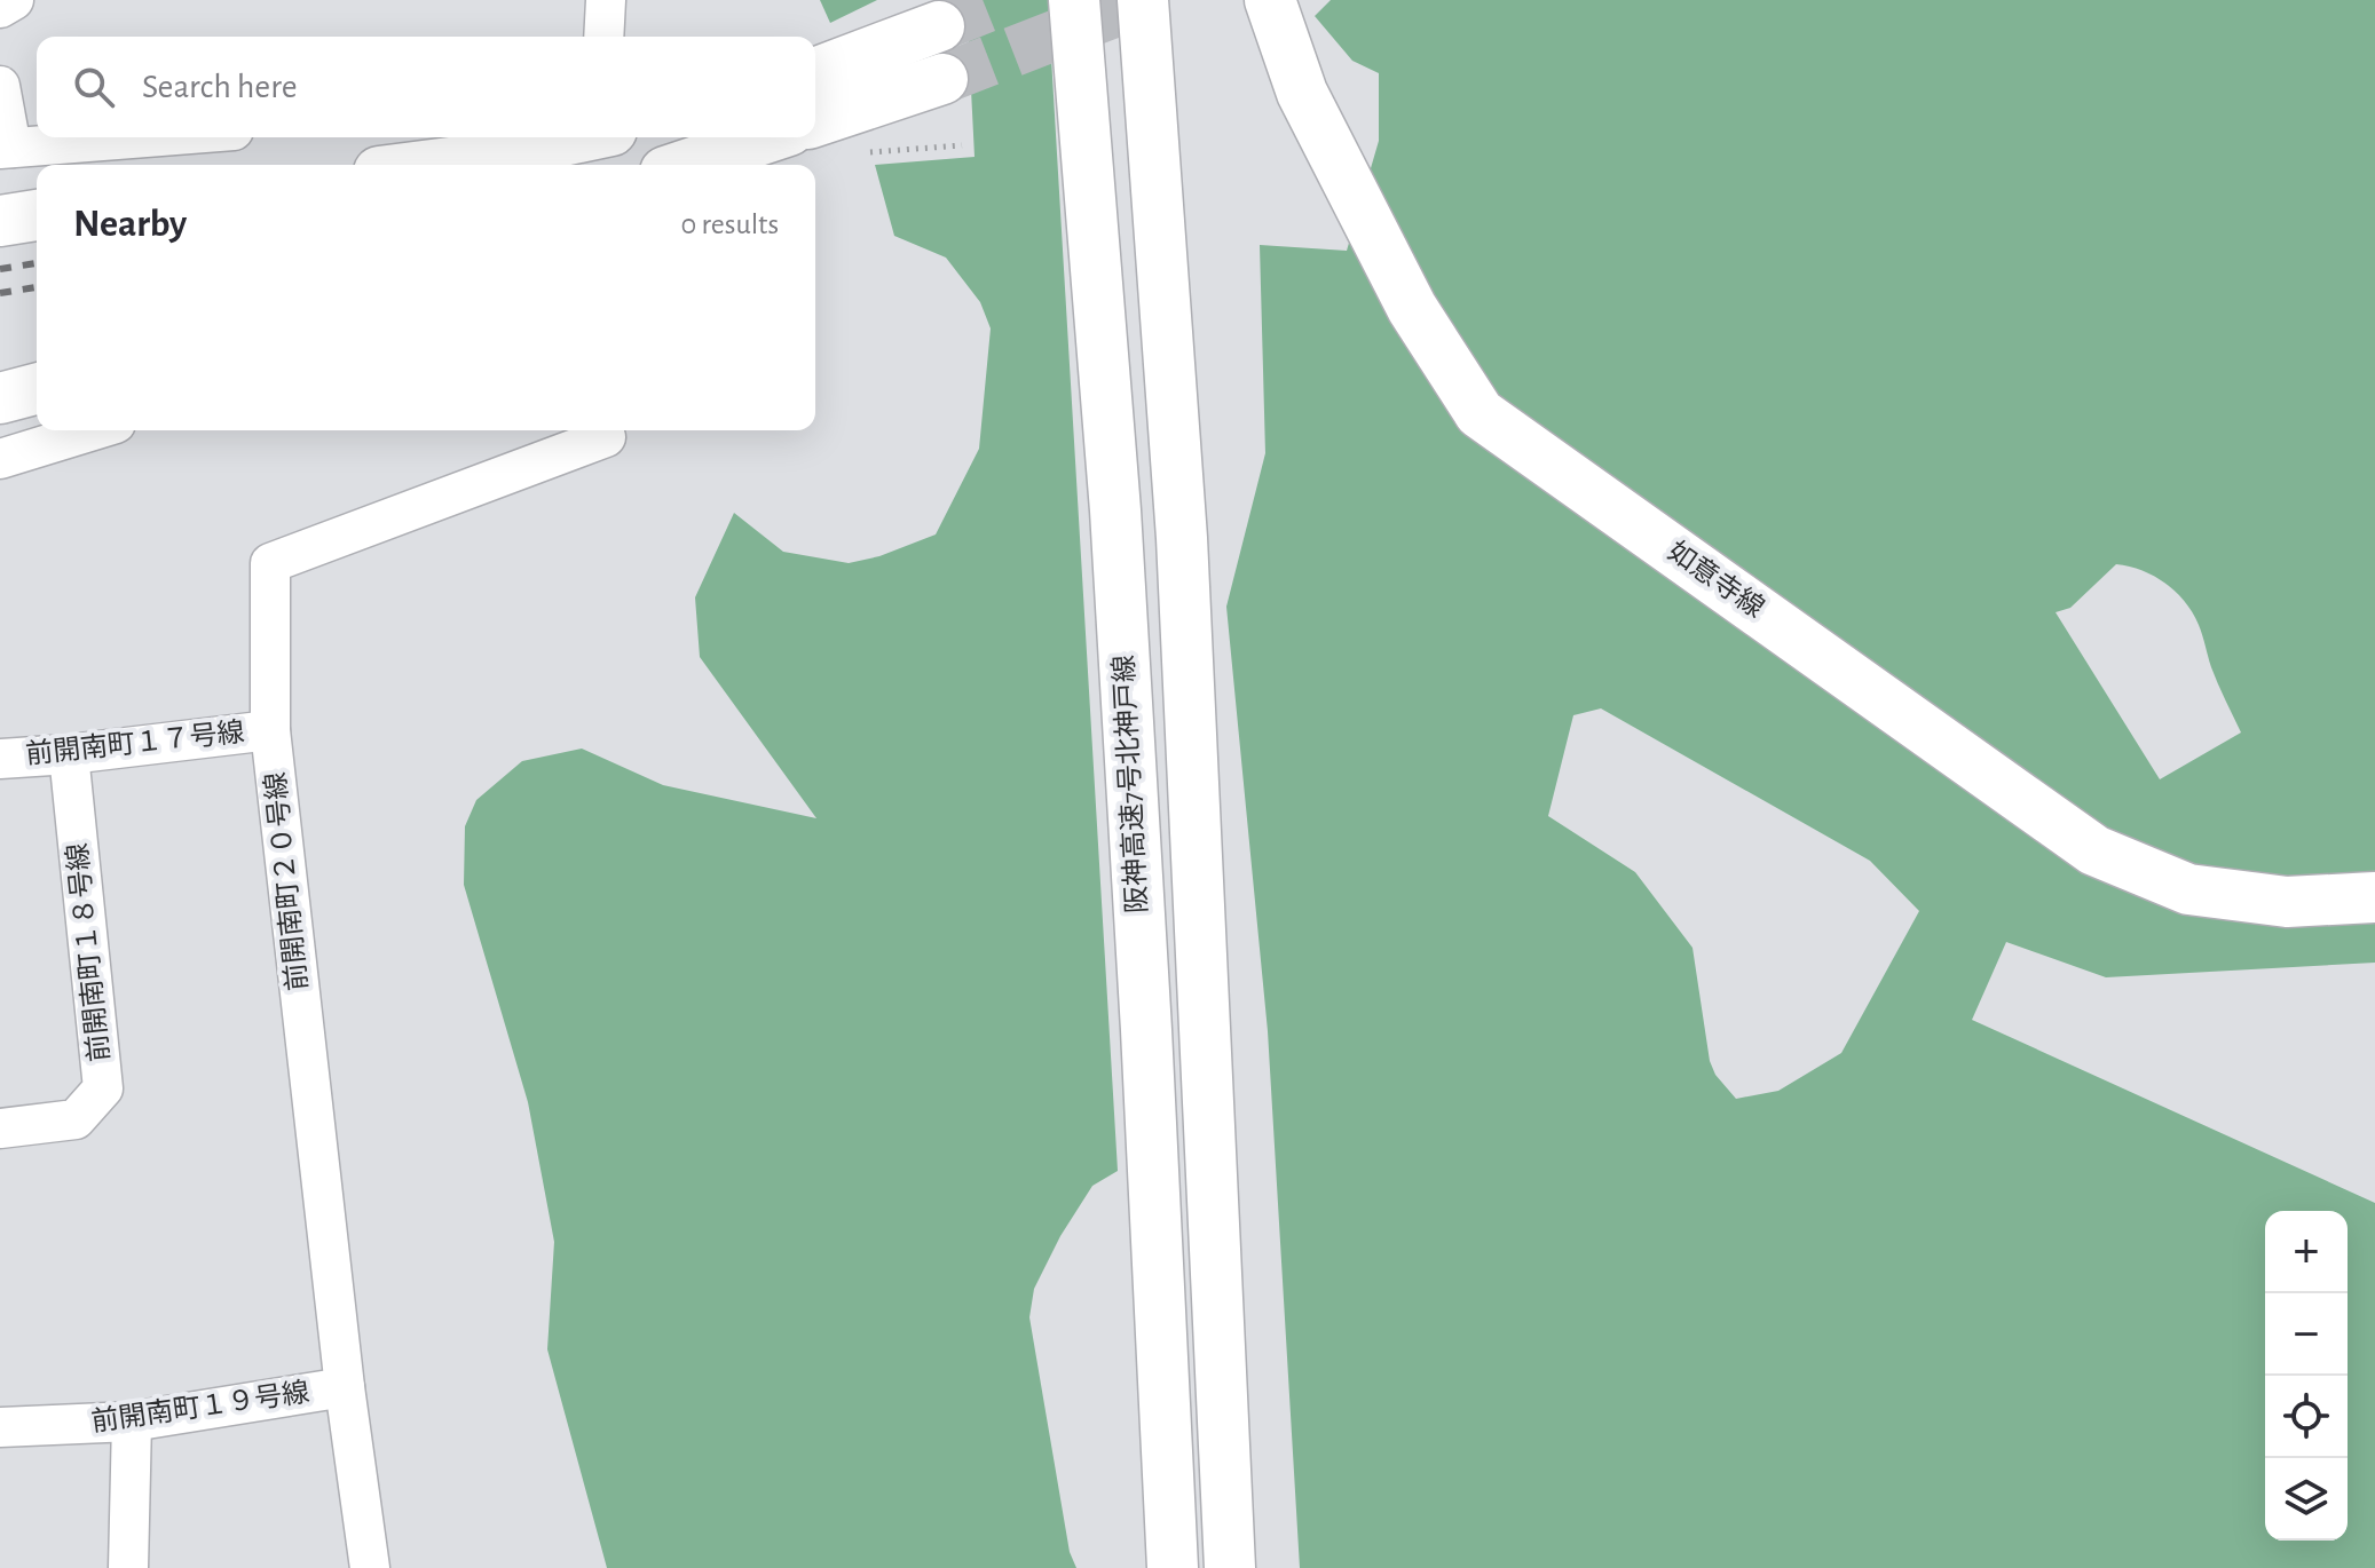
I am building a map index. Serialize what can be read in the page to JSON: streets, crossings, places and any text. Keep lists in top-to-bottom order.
{
  "streets": {
    "main road": ["如意寺線", "阪神高速7号北神戸線"],
    "street": [
      "前開南町１７号線",
      "前開南町２０号線",
      "前開南町１８号線",
      "前開南町１９号線"
    ]
  },
  "crossings": [
    ["前開南町１７号線", "前開南町２０号線"],
    ["前開南町１７号線", "前開南町１８号線"],
    ["前開南町２０号線", "前開南町１９号線"]
  ],
  "page": {
    "search": "Search here",
    "heading": ["Nearby", "0 results"],
    "map_buttons": ["+", "−"]
  }
}
